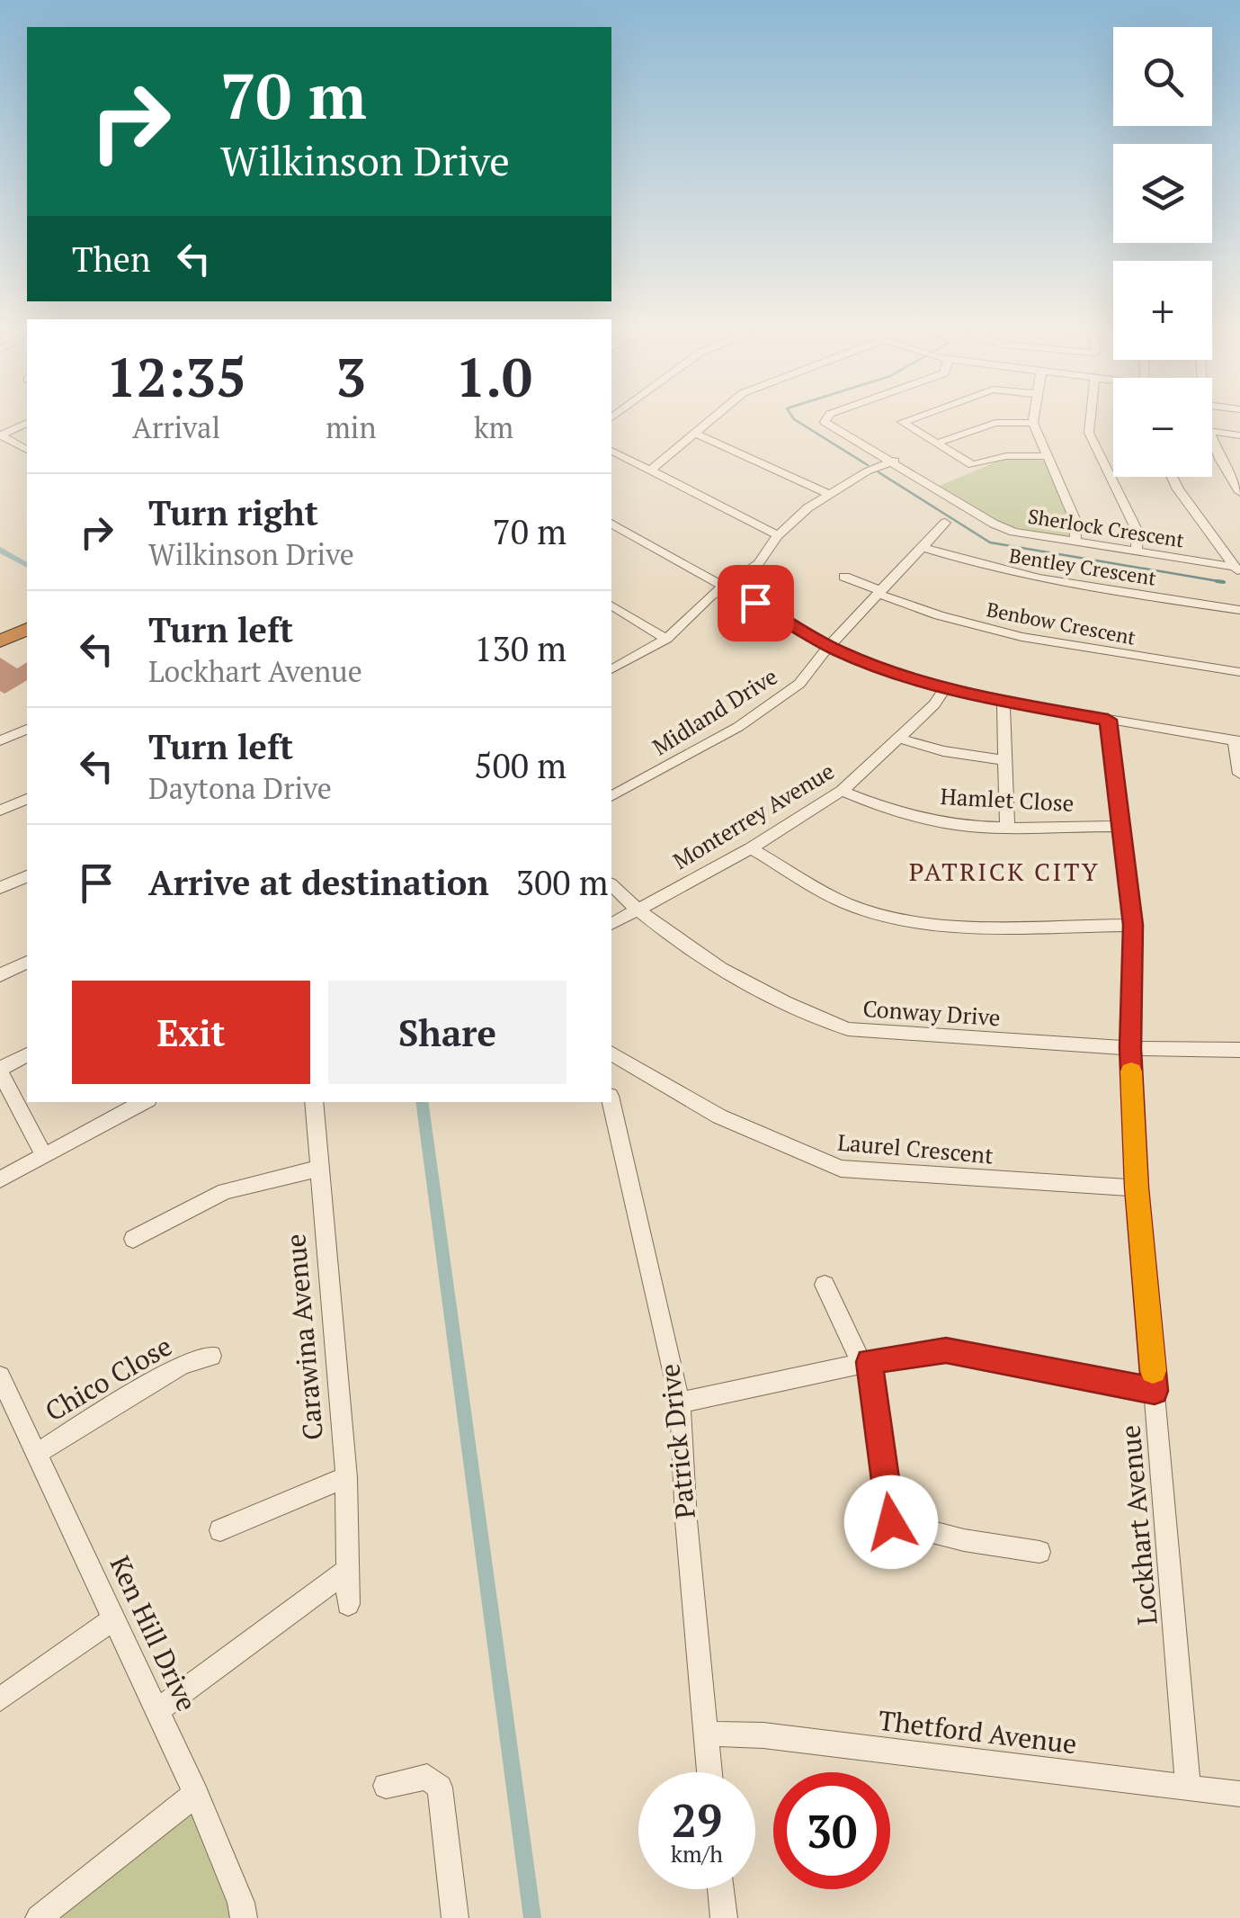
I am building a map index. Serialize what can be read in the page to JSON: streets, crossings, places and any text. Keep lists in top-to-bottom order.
{
  "streets": {
    "street": [
      "Sherlock Crescent",
      "Bentley Crescent",
      "Benbow Crescent",
      "Midland Drive",
      "Hamlet Close",
      "Monterrey Avenue",
      "Conway Drive",
      "Laurel Crescent",
      "Carawina Avenue",
      "Chico Close",
      "Patrick Drive",
      "Lockhart Avenue",
      "Ken Hill Drive",
      "Thetford Avenue"
    ]
  },
  "crossings": [
    ["Bentley Crescent", "Midland Drive"],
    ["Benbow Crescent", "Midland Drive"],
    ["Hamlet Close", "Monterrey Avenue"],
    ["Hamlet Close", "Lockhart Avenue"],
    ["Monterrey Avenue", "Conway Drive"],
    ["Conway Drive", "Lockhart Avenue"],
    ["Laurel Crescent", "Lockhart Avenue"],
    ["Chico Close", "Ken Hill Drive"],
    ["Patrick Drive", "Thetford Avenue"],
    ["Lockhart Avenue", "Thetford Avenue"]
  ],
  "districts": ["PATRICK CITY"],
  "page": {
    "map_buttons": ["+", "−"],
    "turn": ["70 m", "Wilkinson Drive"],
    "then": "Then",
    "eta": [
      "12:35",
      "Arrival",
      "3",
      "min",
      "1.0",
      "km"
    ],
    "list": [
      {
        "name": "Turn right",
        "note": "Wilkinson Drive",
        "value": "70 m"
      },
      {
        "name": "Turn left",
        "note": "Lockhart Avenue",
        "value": "130 m"
      },
      {
        "name": "Turn left",
        "note": "Daytona Drive",
        "value": "500 m"
      },
      {
        "name": "Arrive at destination",
        "value": "300 m"
      }
    ],
    "buttons": ["Exit", "Share"],
    "speed": "29 km/h",
    "limit": "30"
  }
}
